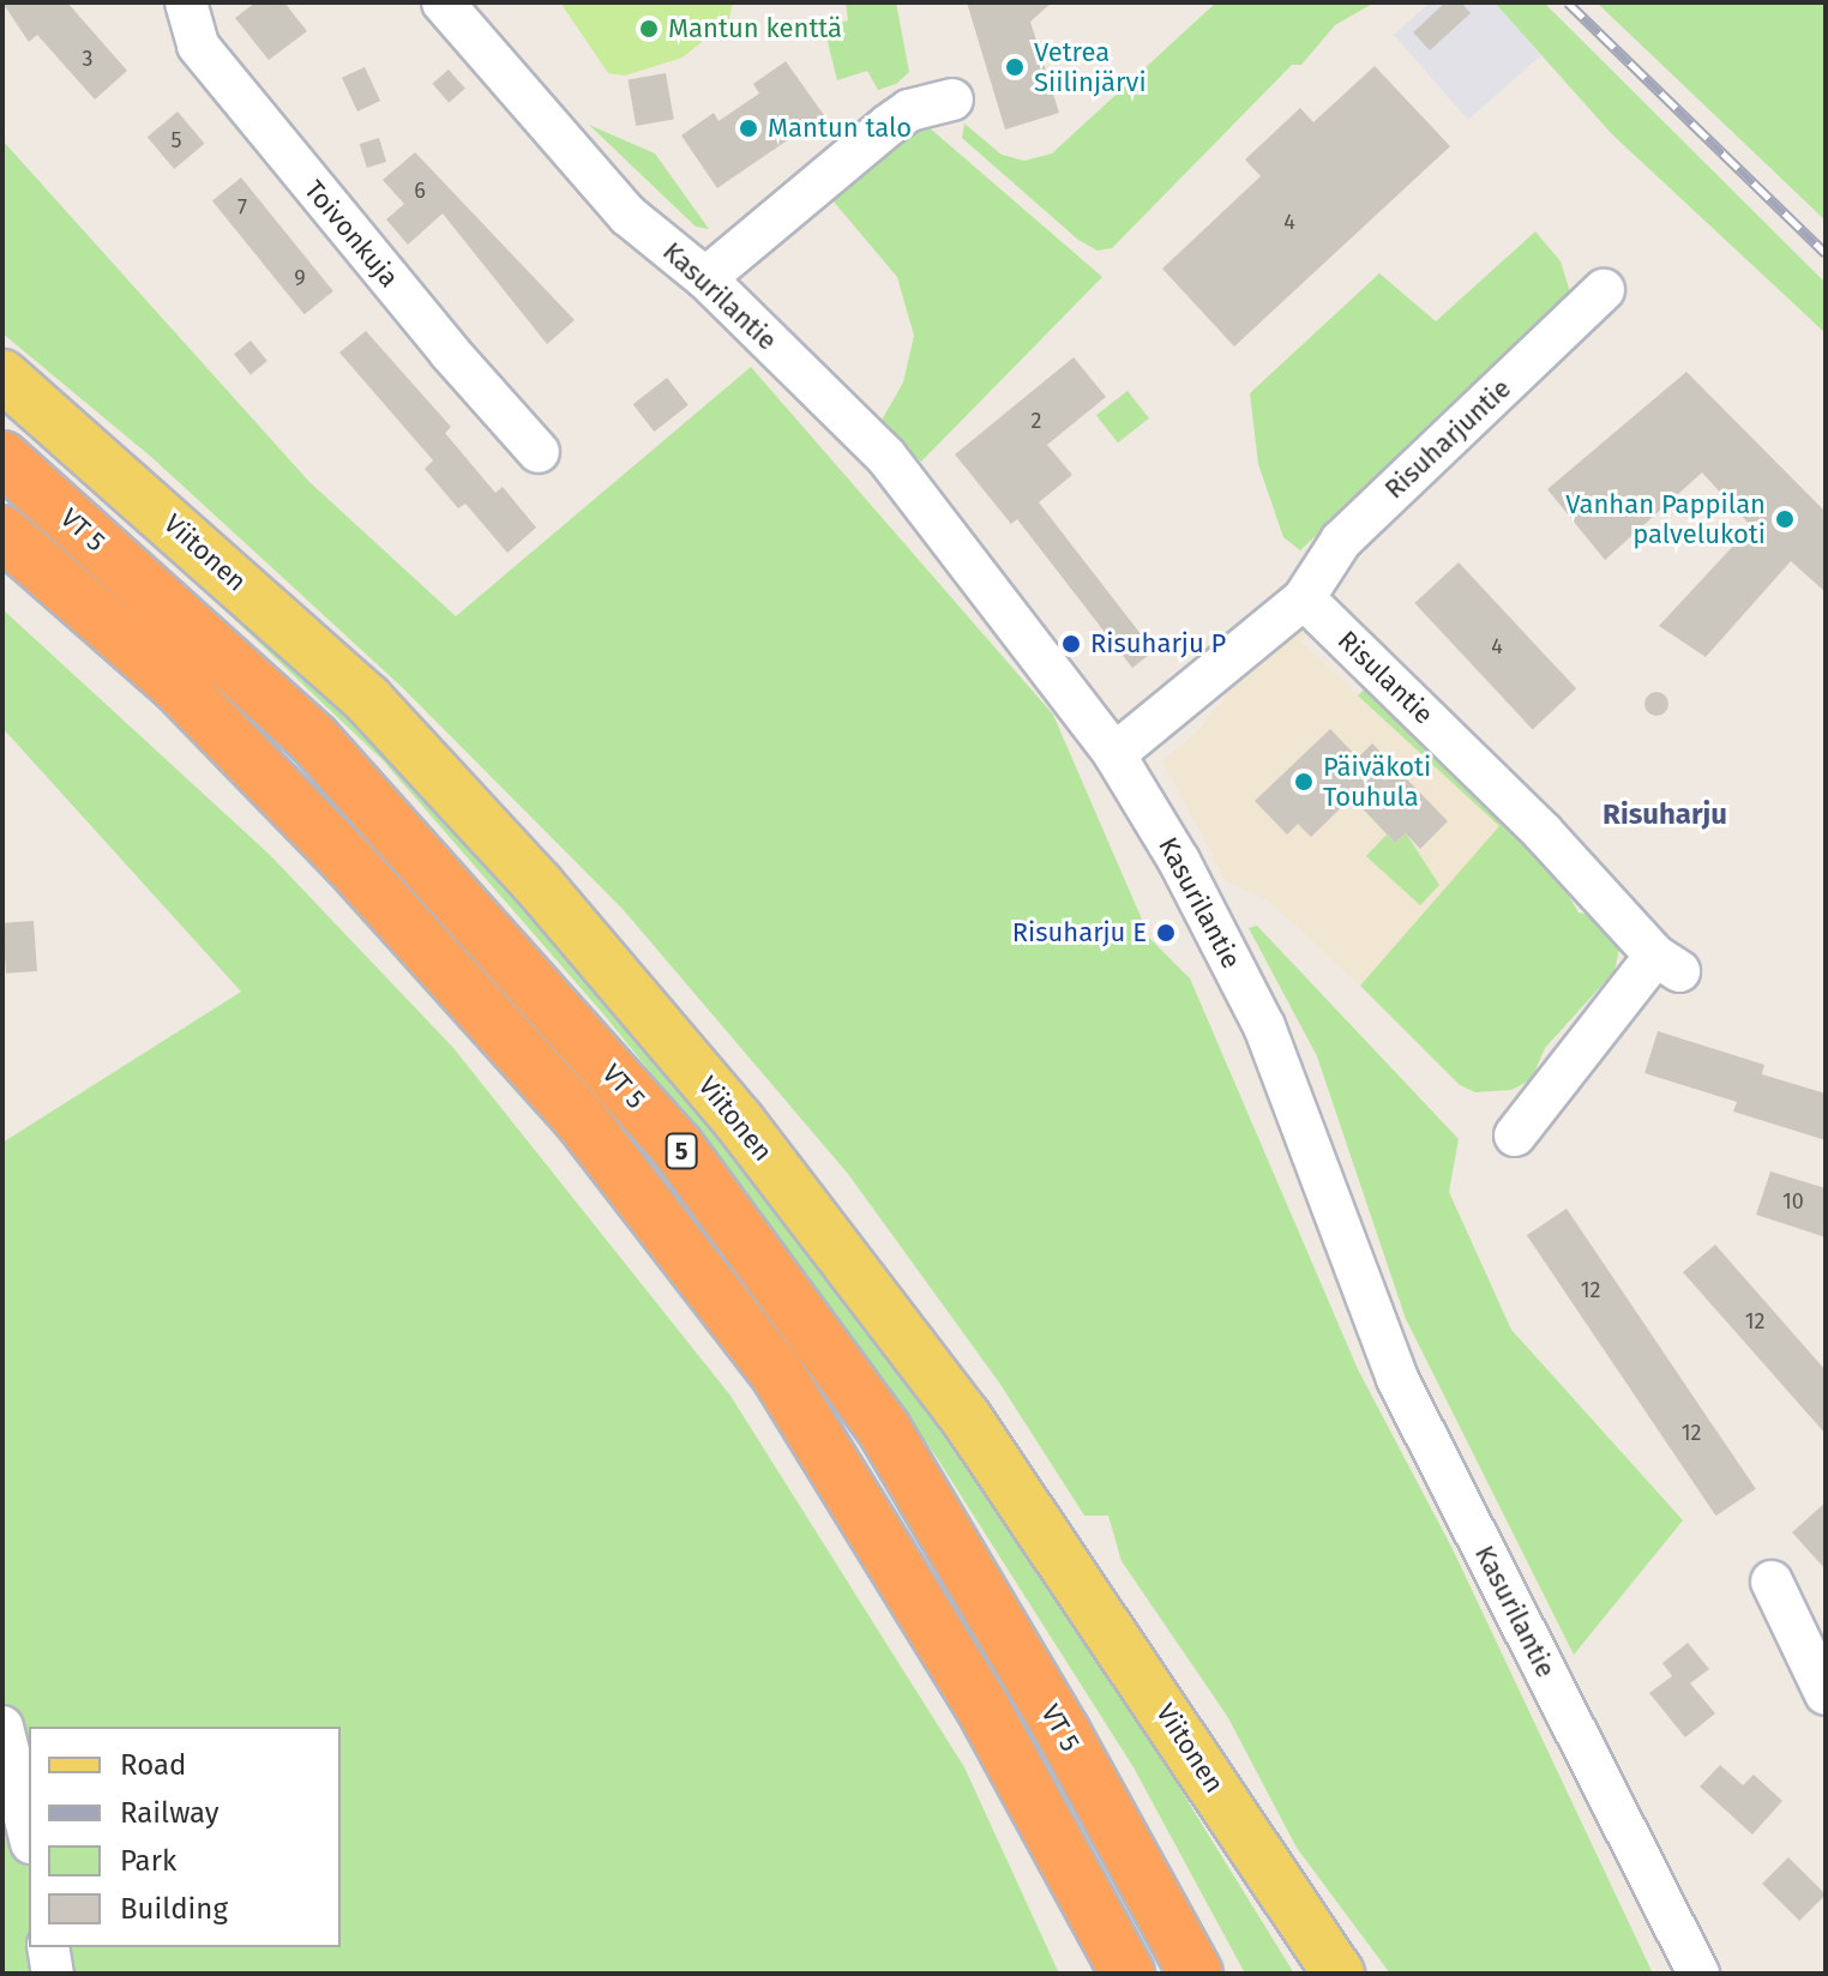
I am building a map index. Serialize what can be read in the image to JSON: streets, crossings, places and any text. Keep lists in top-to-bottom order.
{
  "streets": {
    "highway": ["VT 5", "5"],
    "main road": ["Viitonen"],
    "street": [
      "Toivonkuja",
      "Kasurilantie",
      "Risuharjuntie",
      "Risulantie"
    ]
  },
  "crossings": [
    ["Risuharjuntie", "Risulantie"]
  ],
  "districts": ["Risuharju"],
  "places": [
    "Mantun kenttä",
    "Vetrea Siilinjärvi",
    "Mantun talo",
    "Vanhan Pappilan palvelukoti",
    "Risuharju P",
    "Päiväkoti Touhula",
    "Risuharju E"
  ],
  "house_numbers": [
    "3",
    "5",
    "6",
    "7",
    "4",
    "9",
    "2",
    "4",
    "10",
    "12",
    "12",
    "12"
  ],
  "legend": [
    "Road",
    "Railway",
    "Park",
    "Building"
  ]
}
